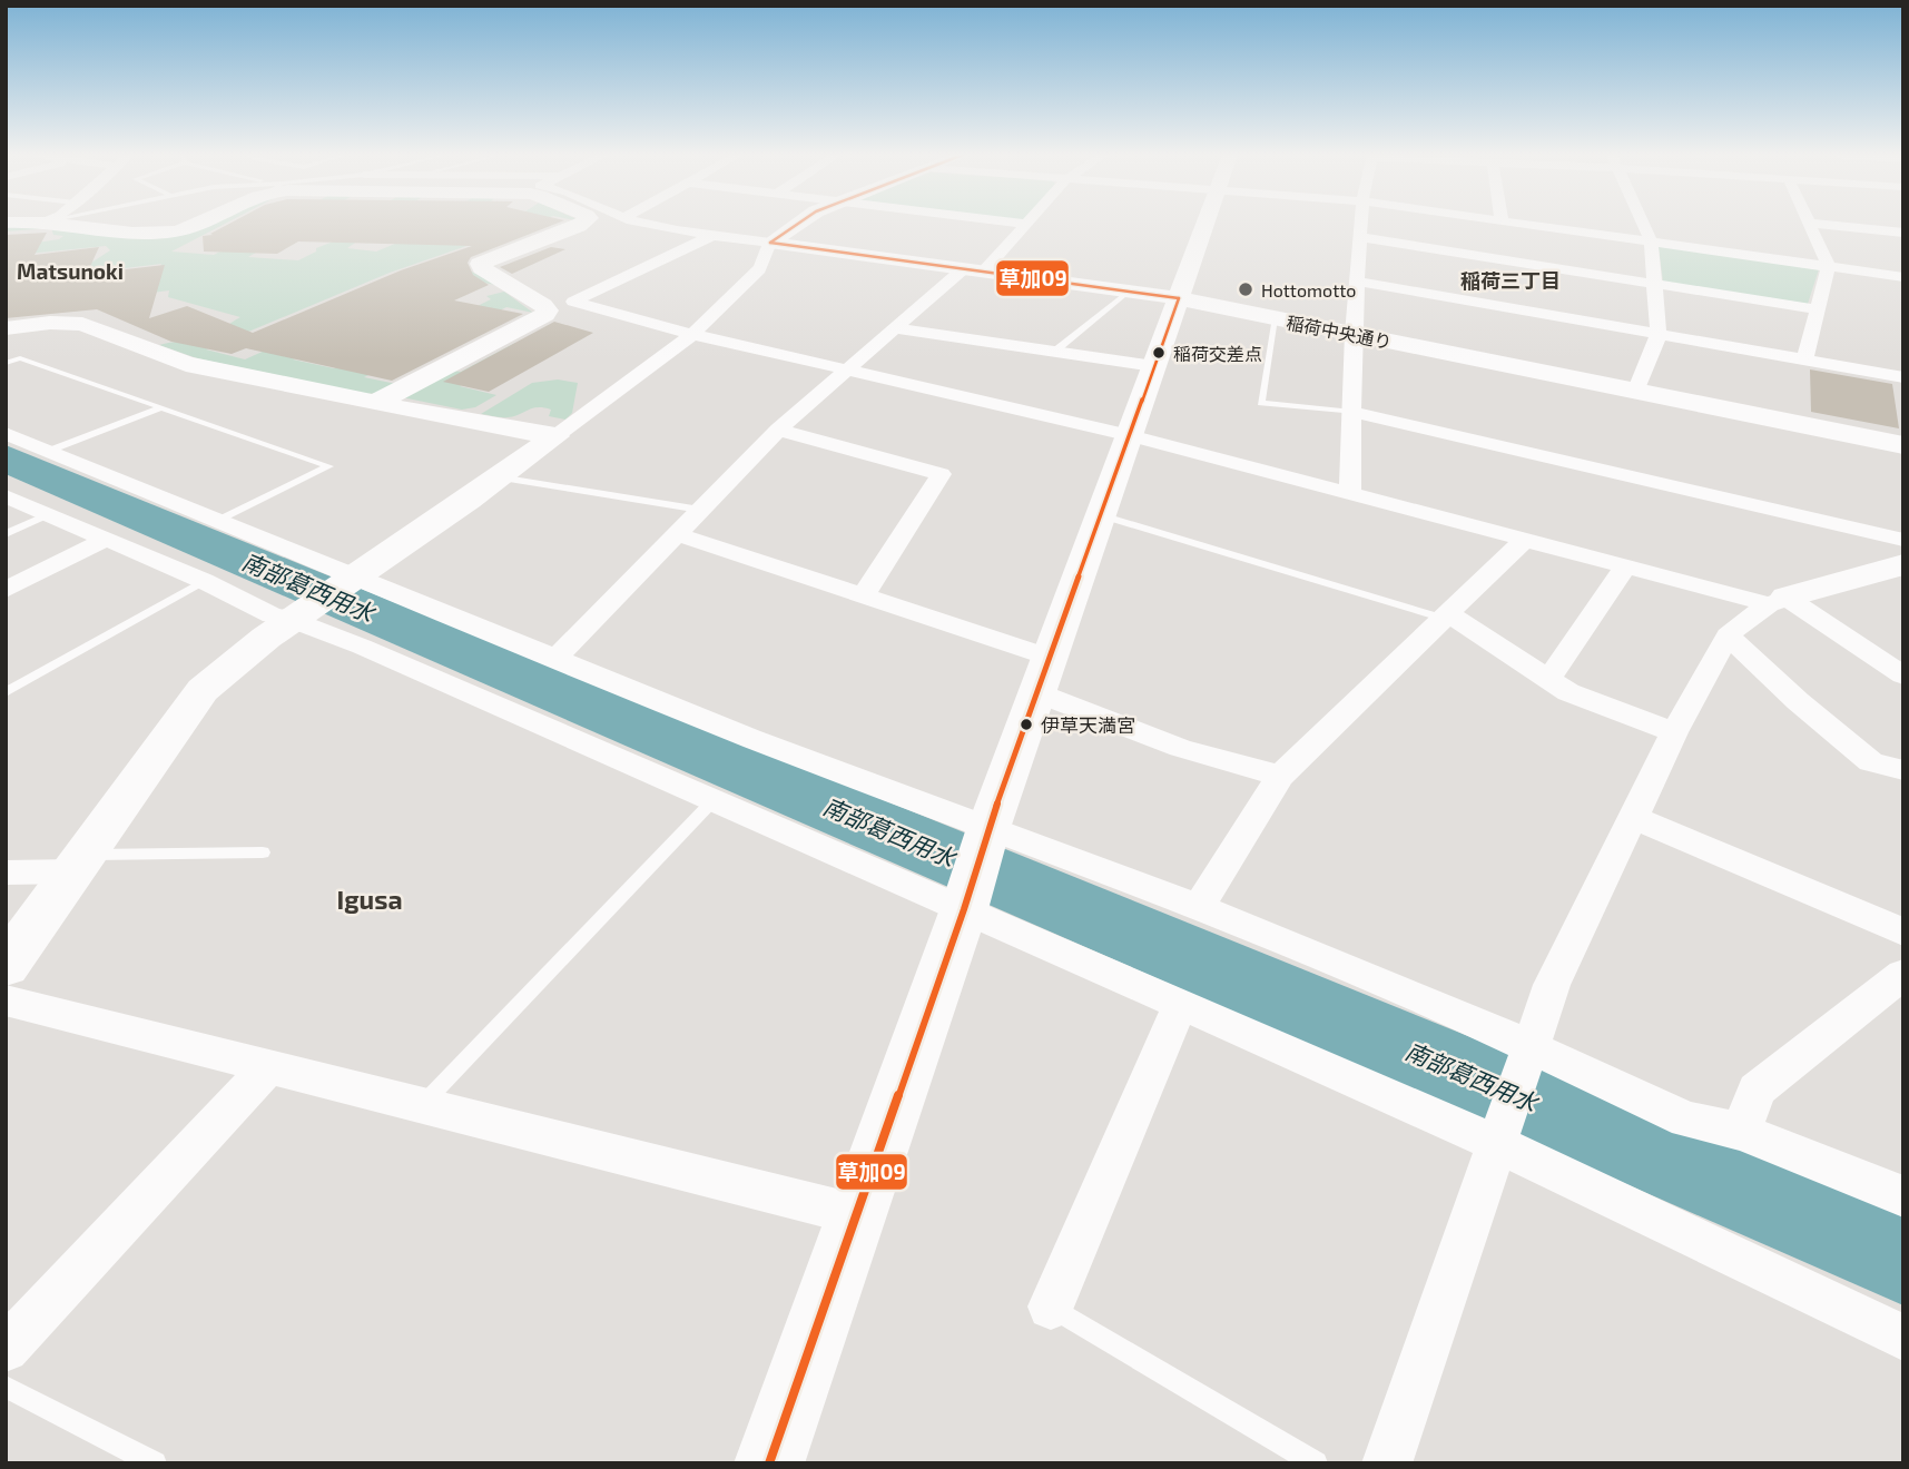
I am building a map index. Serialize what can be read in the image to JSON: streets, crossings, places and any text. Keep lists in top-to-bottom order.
{
  "streets": {
    "street": ["稲荷中央通り"]
  },
  "districts": ["Matsunoki", "稲荷三丁目", "Igusa"],
  "water": ["南部葛西用水"],
  "places": ["Hottomotto", "稲荷交差点", "伊草天満宮"],
  "lines": ["transit line 草加09"]
}
